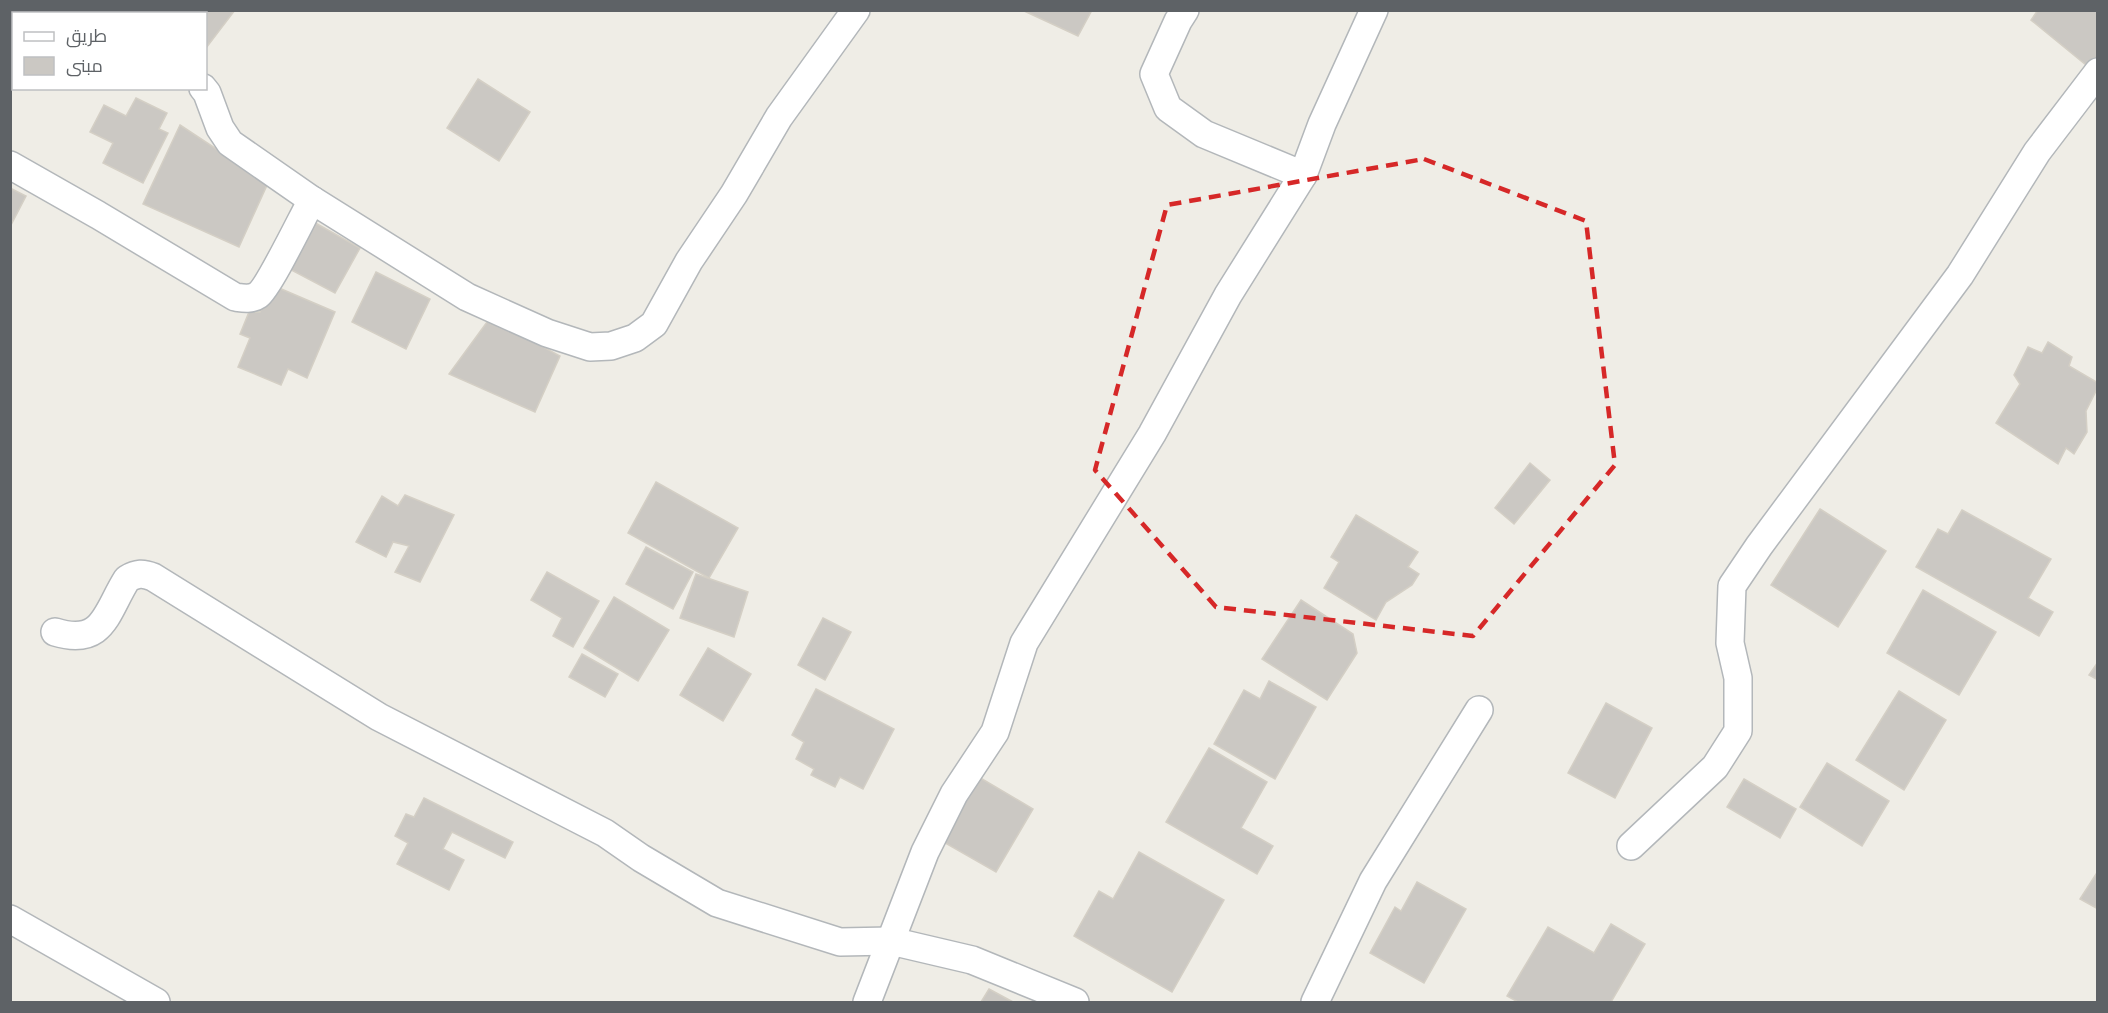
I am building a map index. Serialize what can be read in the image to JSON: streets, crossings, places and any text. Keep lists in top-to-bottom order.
{
  "legend": ["طريق", "مبنى"]
}
